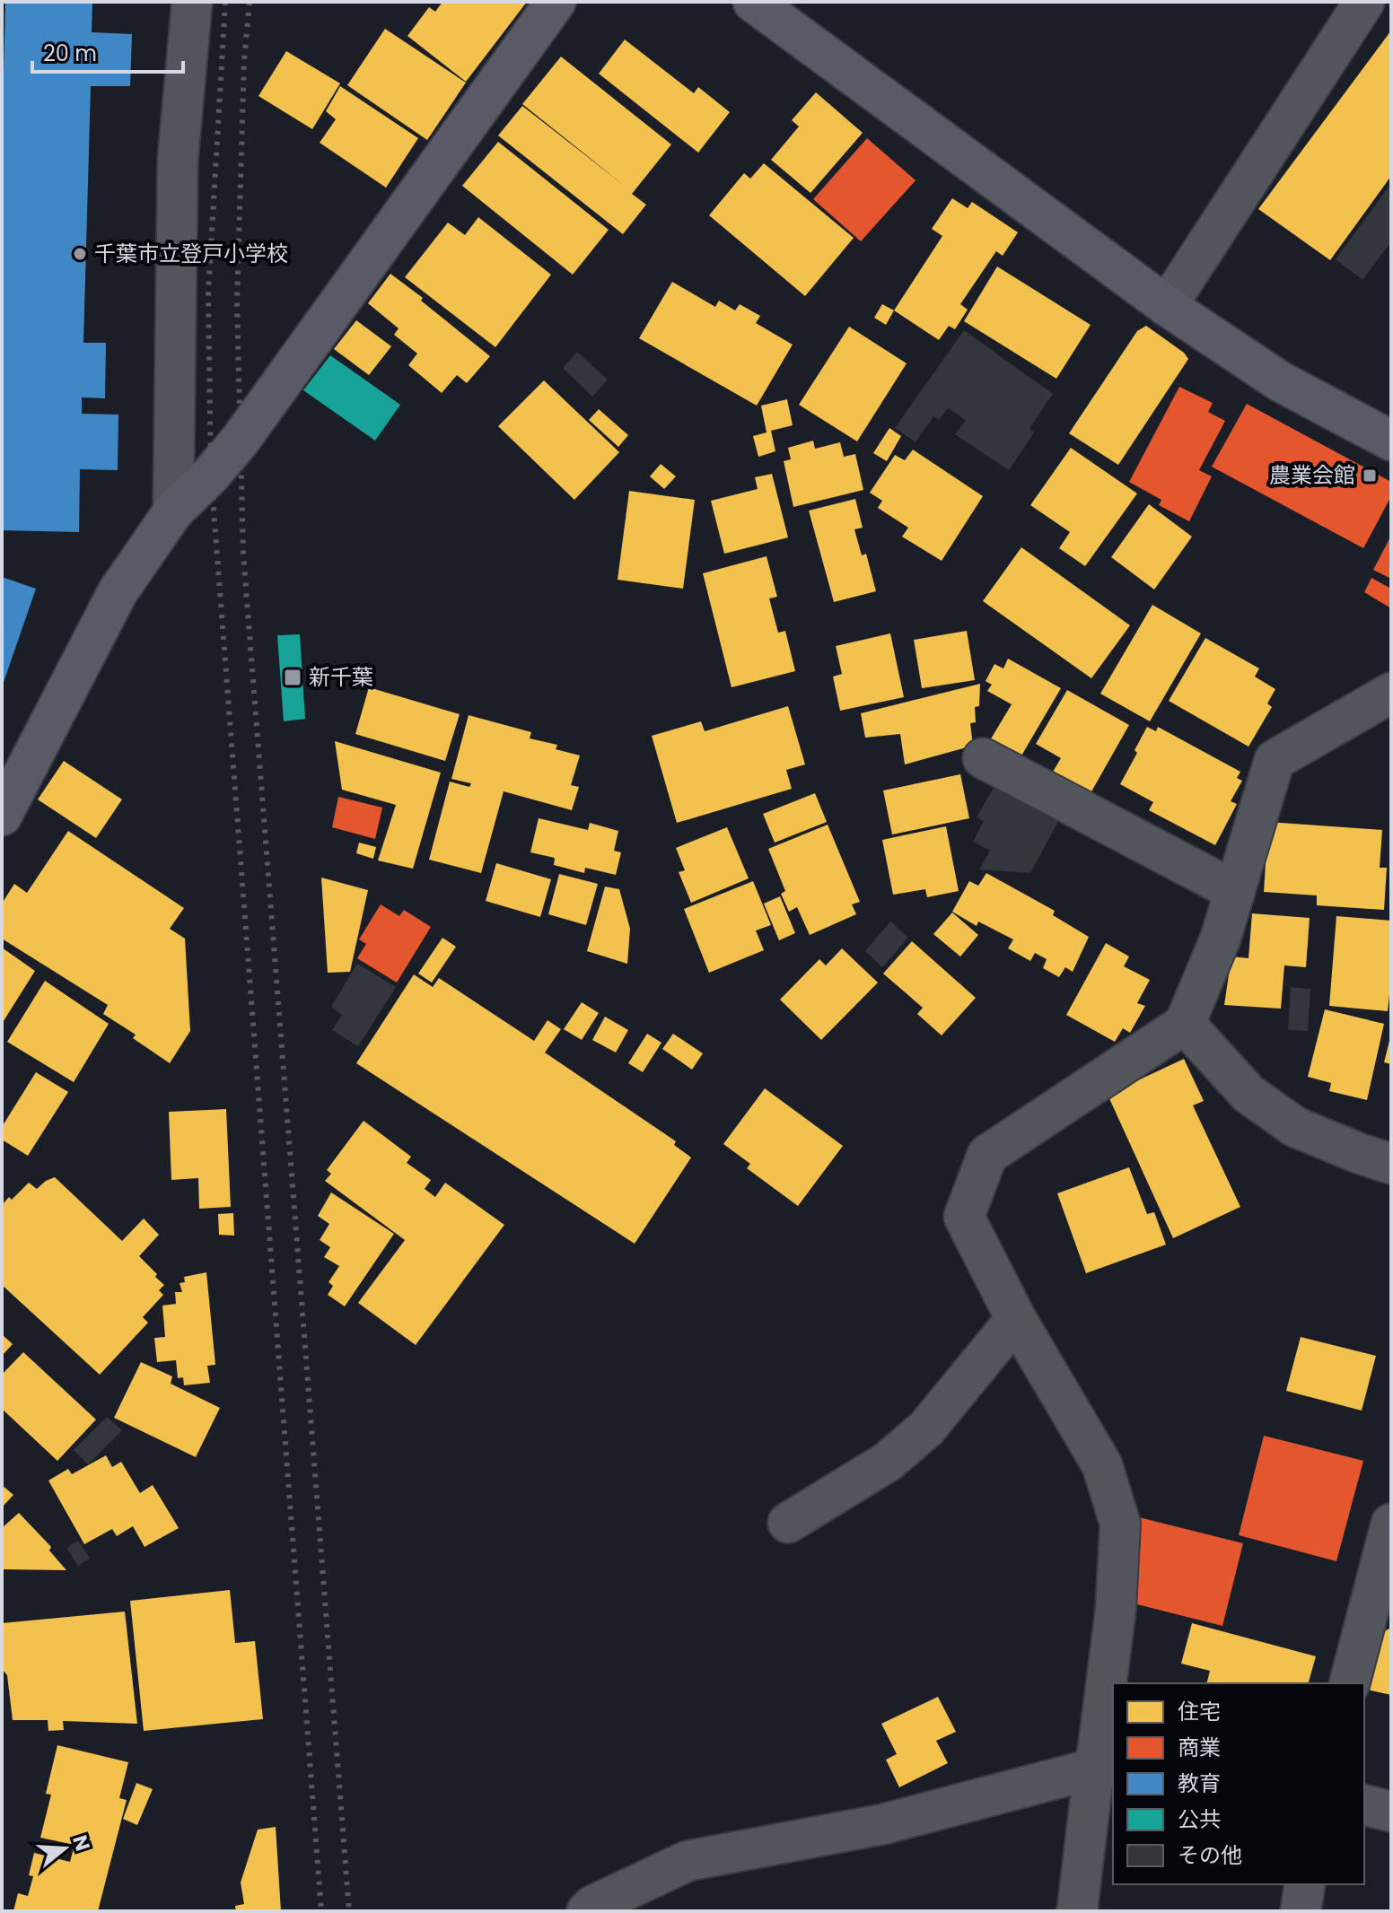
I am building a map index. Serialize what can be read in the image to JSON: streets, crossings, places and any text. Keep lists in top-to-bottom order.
{
  "places": {
    "other": ["千葉市立登戸小学校"],
    "transit": ["農業会館", "新千葉"]
  },
  "legend": [
    "住宅",
    "商業",
    "教育",
    "公共",
    "その他"
  ],
  "scale_bar": "20 m",
  "north": "right"
}
